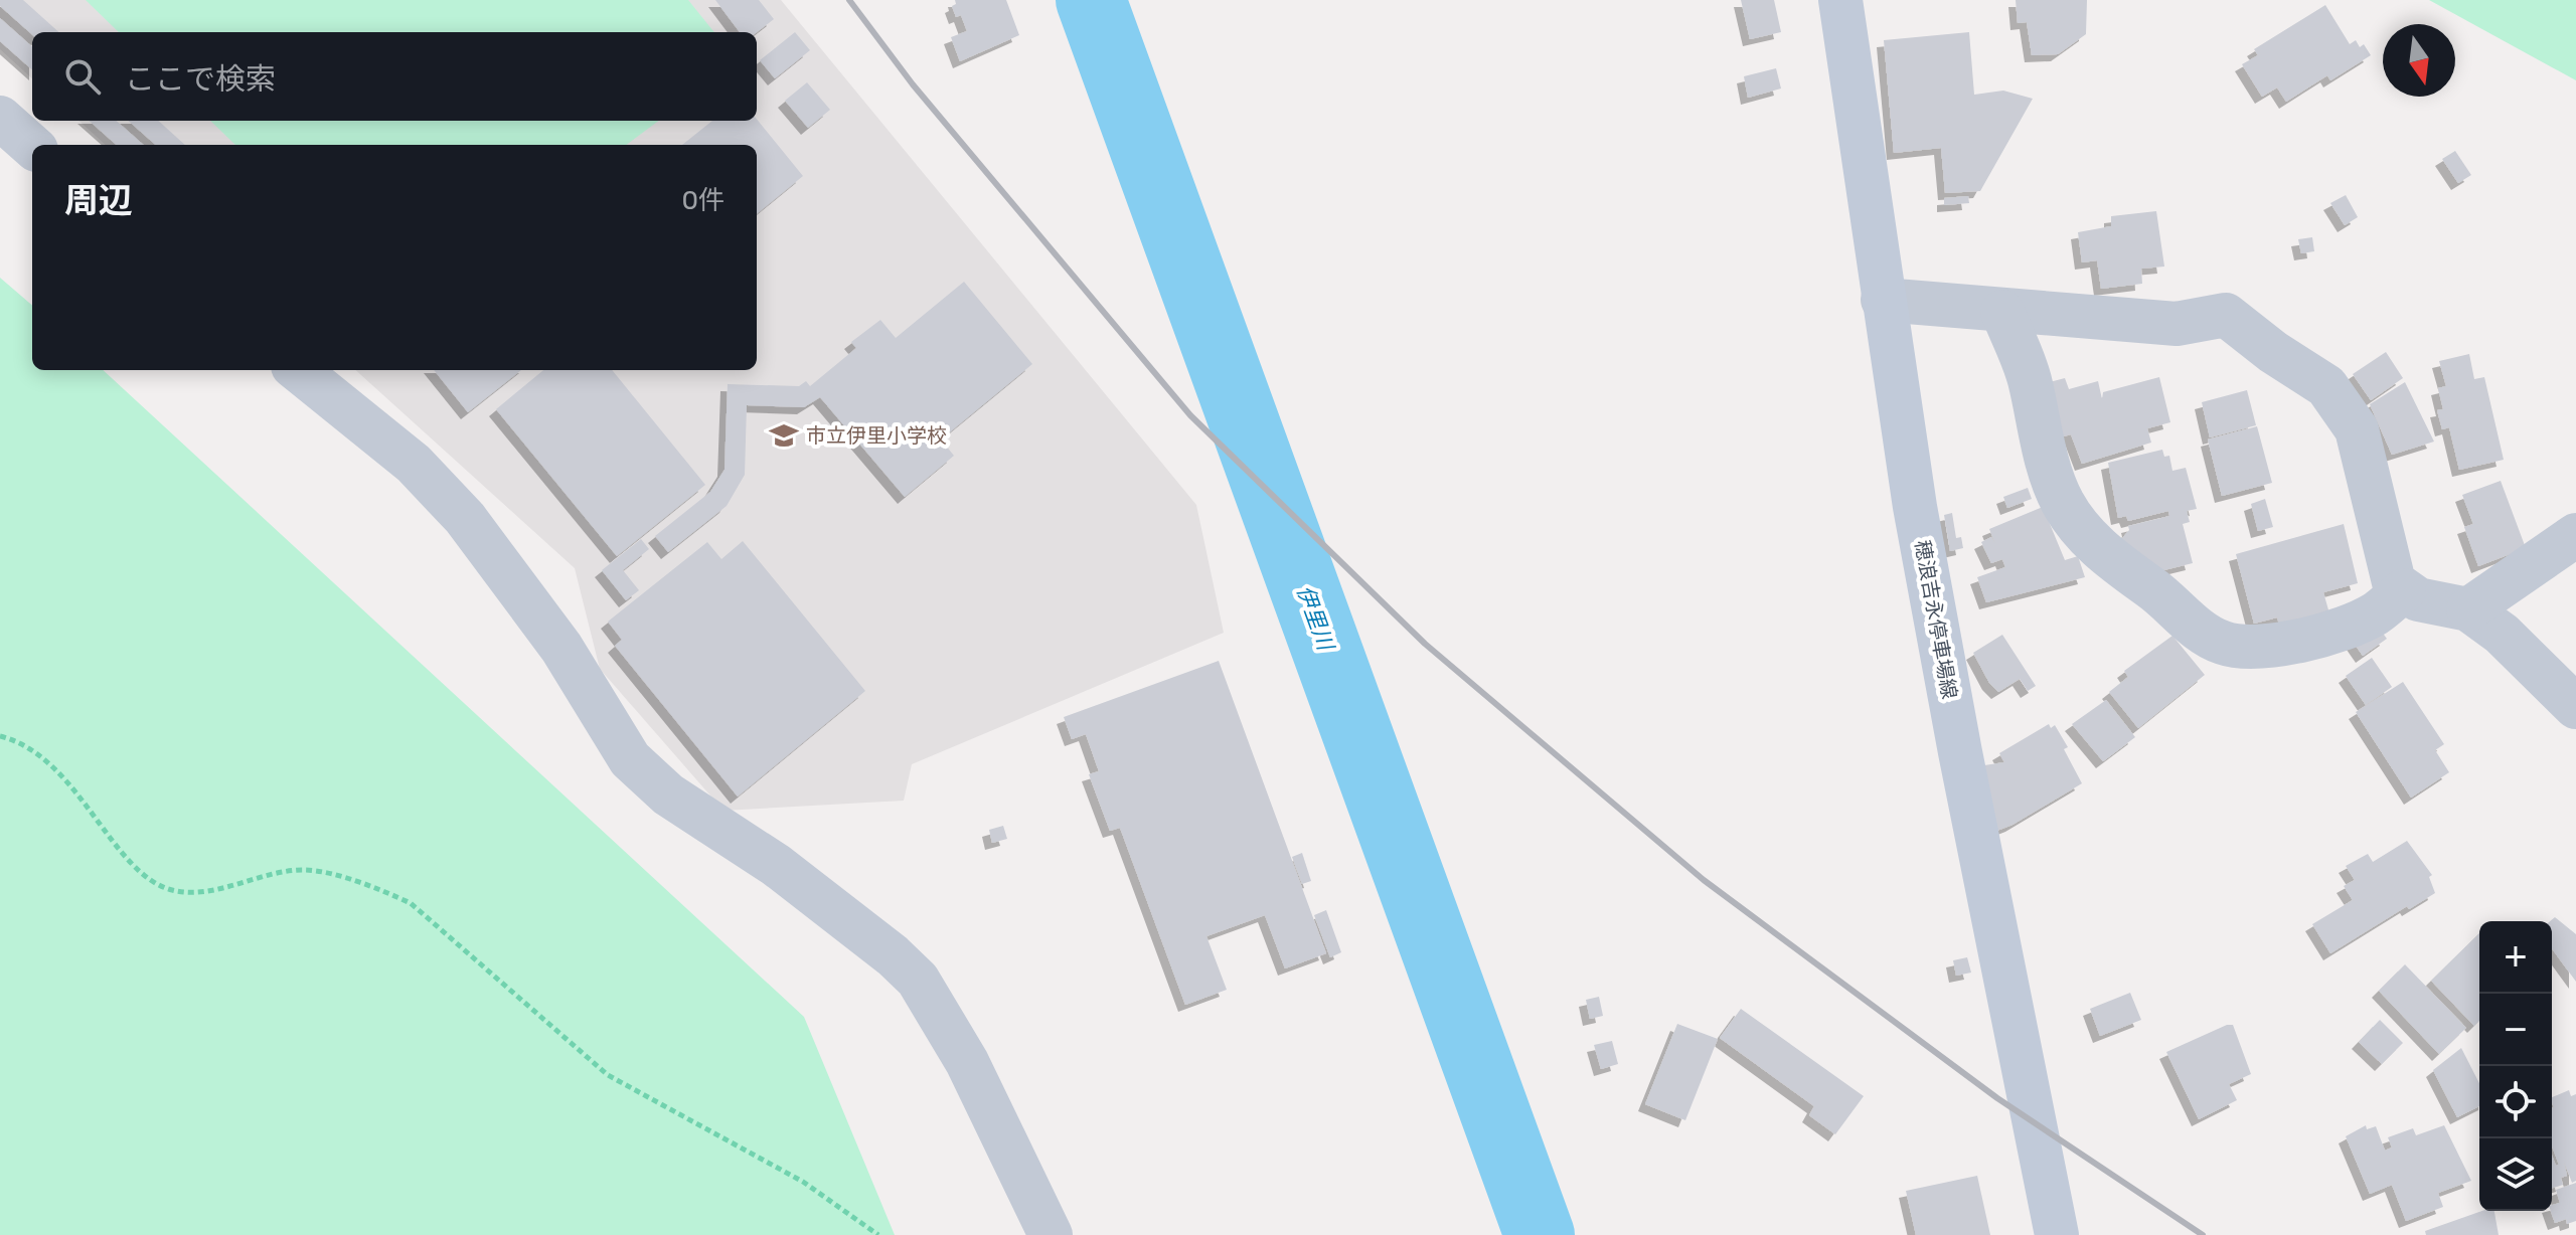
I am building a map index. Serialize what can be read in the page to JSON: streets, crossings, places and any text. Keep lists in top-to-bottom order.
{
  "streets": {
    "main road": ["穂浪吉永停車場線"]
  },
  "water": ["伊里川"],
  "places": {
    "school or university": ["市立伊里小学校"]
  },
  "north": "bottom",
  "page": {
    "search": "ここで検索",
    "heading": ["周辺", "0件"],
    "map_buttons": ["+", "−"]
  }
}
